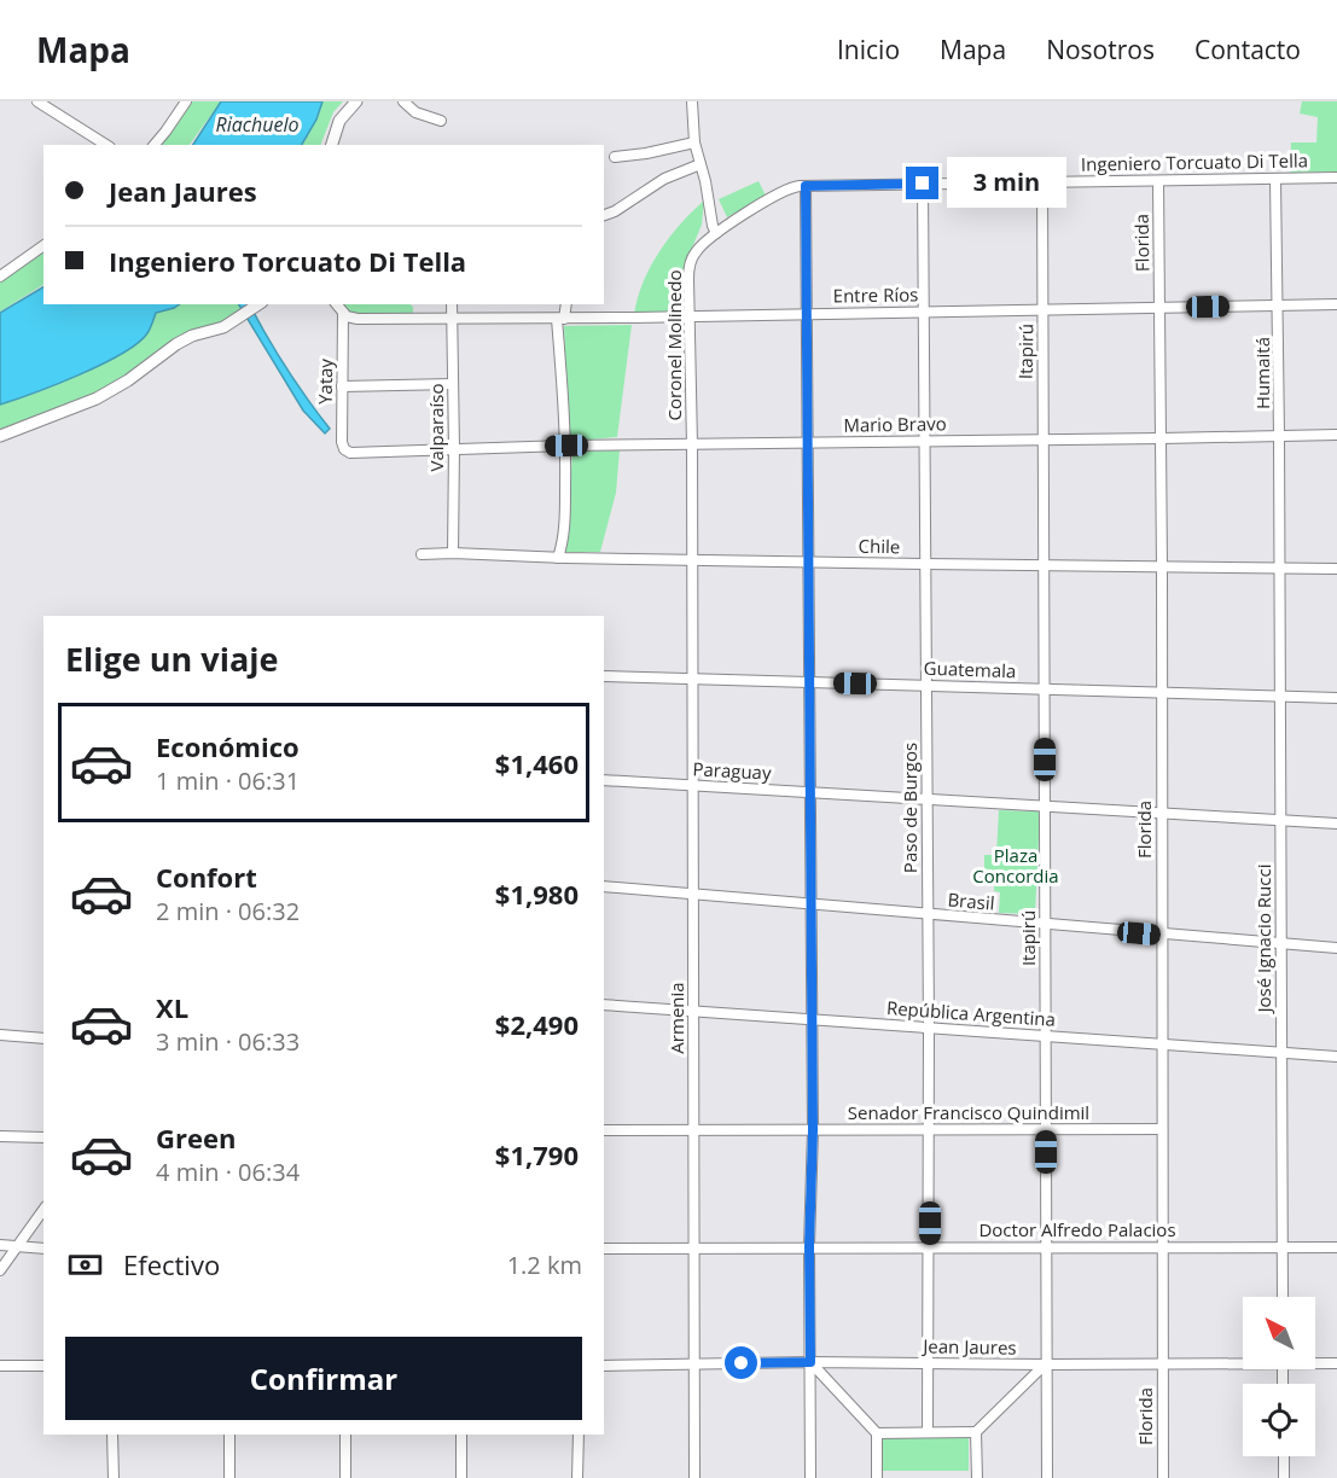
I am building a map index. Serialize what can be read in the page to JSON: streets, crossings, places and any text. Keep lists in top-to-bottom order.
{
  "streets": {
    "street": [
      "Ingeniero Torcuato Di Tella",
      "Florida",
      "Entre Ríos",
      "Coronel Molinedo",
      "Itapirú",
      "Humaitá",
      "Yatay",
      "Mario Bravo",
      "Valparaíso",
      "Chile",
      "Guatemala",
      "Paraguay",
      "Paso de Burgos",
      "Brasil",
      "José Ignacio Rucci",
      "República Argentina",
      "Armenia",
      "Senador Francisco Quindimil",
      "Doctor Alfredo Palacios",
      "Jean Jaures"
    ]
  },
  "crossings": [
    ["Ingeniero Torcuato Di Tella", "Florida"],
    ["Ingeniero Torcuato Di Tella", "Coronel Molinedo"],
    ["Ingeniero Torcuato Di Tella", "Itapirú"],
    ["Ingeniero Torcuato Di Tella", "Humaitá"],
    ["Ingeniero Torcuato Di Tella", "Paso de Burgos"],
    ["Florida", "Entre Ríos"],
    ["Florida", "Mario Bravo"],
    ["Florida", "Chile"],
    ["Florida", "Guatemala"],
    ["Florida", "Paraguay"],
    ["Florida", "Brasil"],
    ["Florida", "República Argentina"],
    ["Florida", "Senador Francisco Quindimil"],
    ["Florida", "Doctor Alfredo Palacios"],
    ["Florida", "Jean Jaures"],
    ["Entre Ríos", "Coronel Molinedo"],
    ["Entre Ríos", "Itapirú"],
    ["Entre Ríos", "Humaitá"],
    ["Entre Ríos", "Yatay"],
    ["Entre Ríos", "Valparaíso"],
    ["Entre Ríos", "Paso de Burgos"],
    ["Coronel Molinedo", "Mario Bravo"],
    ["Coronel Molinedo", "Chile"],
    ["Coronel Molinedo", "Armenia"],
    ["Itapirú", "Mario Bravo"],
    ["Itapirú", "Chile"],
    ["Itapirú", "Guatemala"],
    ["Itapirú", "Paraguay"],
    ["Itapirú", "Brasil"],
    ["Itapirú", "República Argentina"],
    ["Itapirú", "Senador Francisco Quindimil"],
    ["Itapirú", "Doctor Alfredo Palacios"],
    ["Itapirú", "Jean Jaures"],
    ["Humaitá", "Mario Bravo"],
    ["Humaitá", "Chile"],
    ["Humaitá", "José Ignacio Rucci"],
    ["Yatay", "Mario Bravo"],
    ["Mario Bravo", "Valparaíso"],
    ["Mario Bravo", "Paso de Burgos"],
    ["Valparaíso", "Chile"],
    ["Chile", "Paso de Burgos"],
    ["Chile", "José Ignacio Rucci"],
    ["Chile", "Armenia"],
    ["Guatemala", "Paso de Burgos"],
    ["Guatemala", "José Ignacio Rucci"],
    ["Guatemala", "Armenia"],
    ["Paraguay", "Paso de Burgos"],
    ["Paraguay", "José Ignacio Rucci"],
    ["Paraguay", "Armenia"],
    ["Paso de Burgos", "Brasil"],
    ["Paso de Burgos", "República Argentina"],
    ["Paso de Burgos", "Senador Francisco Quindimil"],
    ["Paso de Burgos", "Doctor Alfredo Palacios"],
    ["Paso de Burgos", "Jean Jaures"],
    ["Brasil", "José Ignacio Rucci"],
    ["Brasil", "Armenia"],
    ["José Ignacio Rucci", "República Argentina"],
    ["José Ignacio Rucci", "Doctor Alfredo Palacios"],
    ["República Argentina", "Armenia"],
    ["Armenia", "Senador Francisco Quindimil"],
    ["Armenia", "Doctor Alfredo Palacios"],
    ["Armenia", "Jean Jaures"]
  ],
  "water": ["Riachuelo"],
  "parks": ["Plaza Concordia"],
  "north": "top left",
  "page": {
    "header": "Mapa",
    "nav": [
      "Inicio",
      "Mapa",
      "Nosotros",
      "Contacto"
    ],
    "banner": ["Jean Jaures", "Ingeniero Torcuato Di Tella"],
    "bubble": "3 min",
    "heading": "Elige un viaje",
    "list": [
      {
        "name": "Económico",
        "note": "1 min · 06:31",
        "value": "$1,460"
      },
      {
        "name": "Confort",
        "note": "2 min · 06:32",
        "value": "$1,980"
      },
      {
        "name": "XL",
        "note": "3 min · 06:33",
        "value": "$2,490"
      },
      {
        "name": "Green",
        "note": "4 min · 06:34",
        "value": "$1,790"
      }
    ],
    "pay": ["Efectivo", "1.2 km"],
    "buttons": "Confirmar"
  }
}
